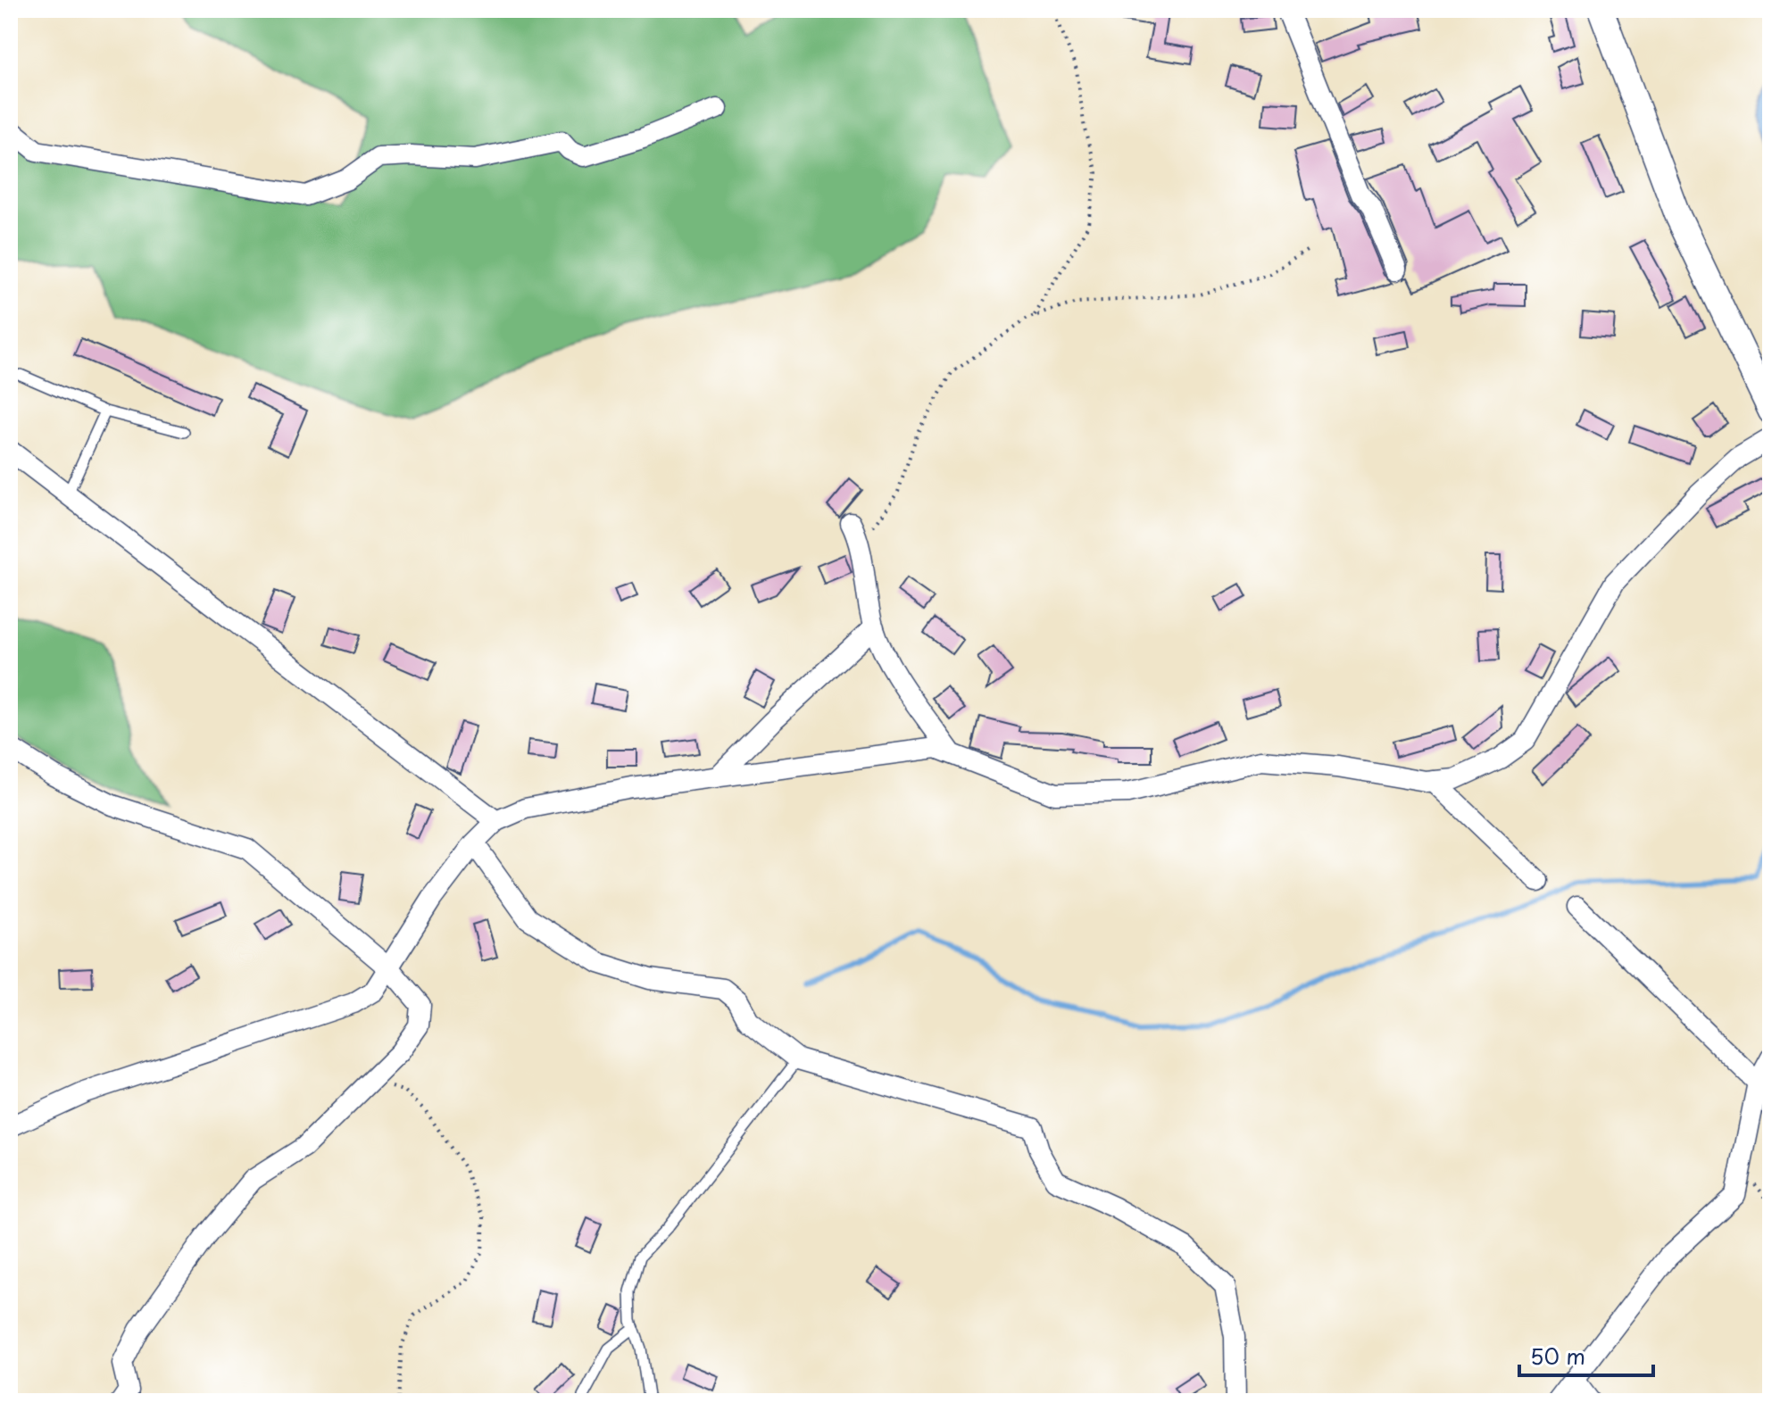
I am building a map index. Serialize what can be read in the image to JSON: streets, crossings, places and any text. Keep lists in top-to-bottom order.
{
  "scale_bar": "50 m"
}
